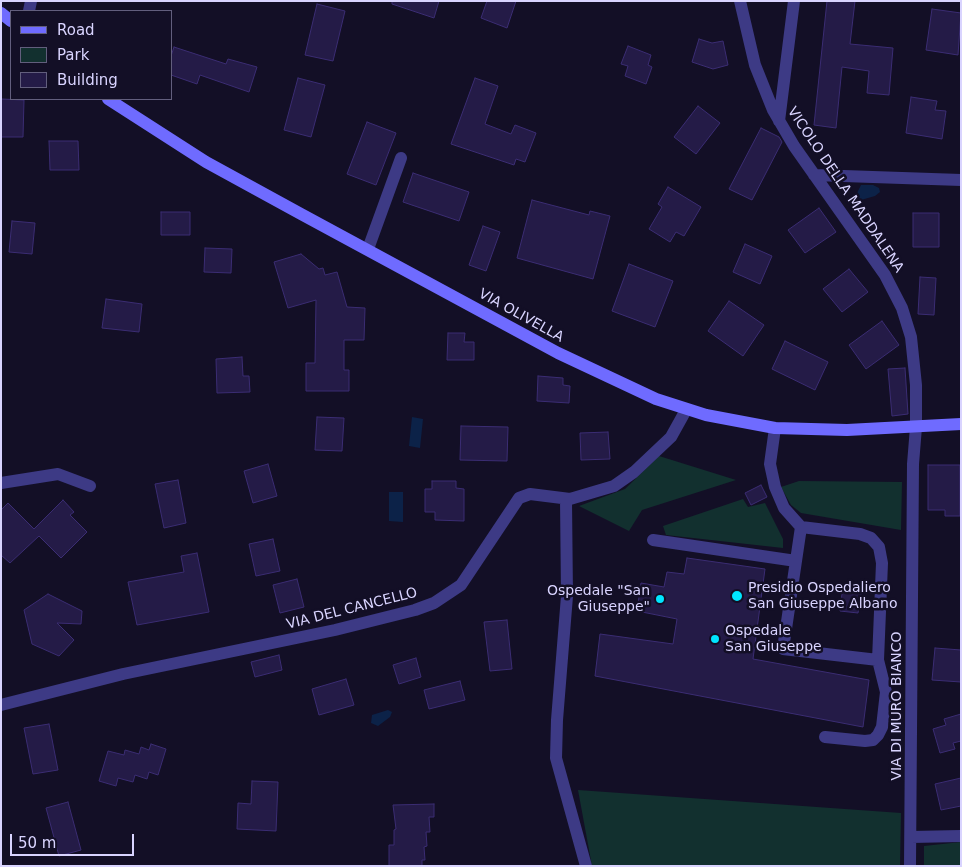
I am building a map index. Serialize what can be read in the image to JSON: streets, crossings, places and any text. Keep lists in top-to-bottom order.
{
  "streets": {
    "main road": ["VIA OLIVELLA"],
    "street": ["VICOLO DELLA MADDALENA", "VIA DEL CANCELLO", "VIA DI MURO BIANCO"]
  },
  "crossings": [
    ["VICOLO DELLA MADDALENA", "VIA OLIVELLA"],
    ["VICOLO DELLA MADDALENA", "VIA DI MURO BIANCO"],
    ["VIA OLIVELLA", "VIA DEL CANCELLO"],
    ["VIA OLIVELLA", "VIA DI MURO BIANCO"]
  ],
  "places": ["Presidio Ospedaliero San Giuseppe Albano", "Ospedale \"San Giuseppe\"", "Ospedale San Giuseppe"],
  "legend": ["Road", "Park", "Building"],
  "scale_bar": "50 m"
}
